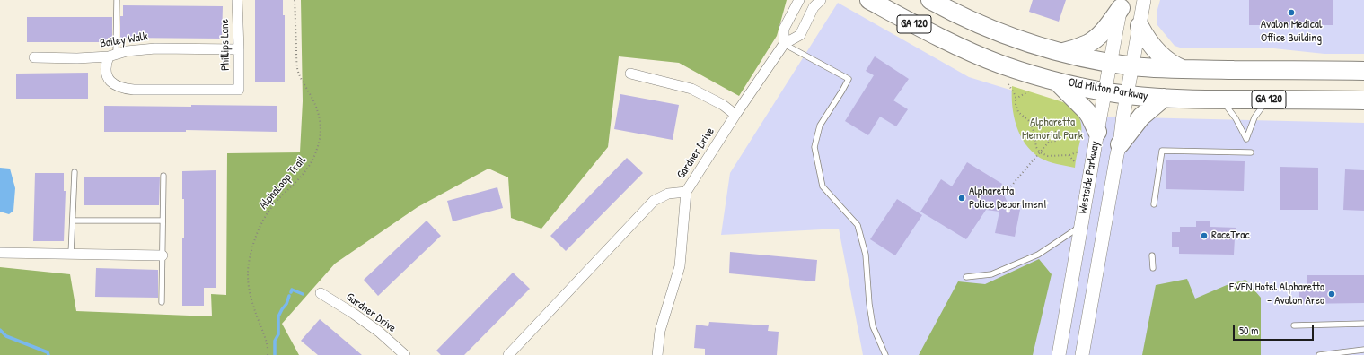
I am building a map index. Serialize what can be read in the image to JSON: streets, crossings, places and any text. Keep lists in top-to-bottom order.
{
  "streets": {
    "highway": ["GA 120", "Old Milton Parkway"],
    "main road": ["Westside Parkway"],
    "street": ["Bailey Walk", "Phillips Lane", "Gardner Drive"],
    "path": ["AlphaLoop Trail"]
  },
  "crossings": [
    ["GA 120", "Westside Parkway"],
    ["Bailey Walk", "Phillips Lane"],
    ["Old Milton Parkway", "Westside Parkway"]
  ],
  "parks": ["Alpharetta Memorial Park"],
  "places": [
    "Avalon Medical Office Building",
    "Alpharetta Police Department",
    "RaceTrac",
    "EVEN Hotel Alpharetta - Avalon Area"
  ],
  "scale_bar": "50 m"
}
